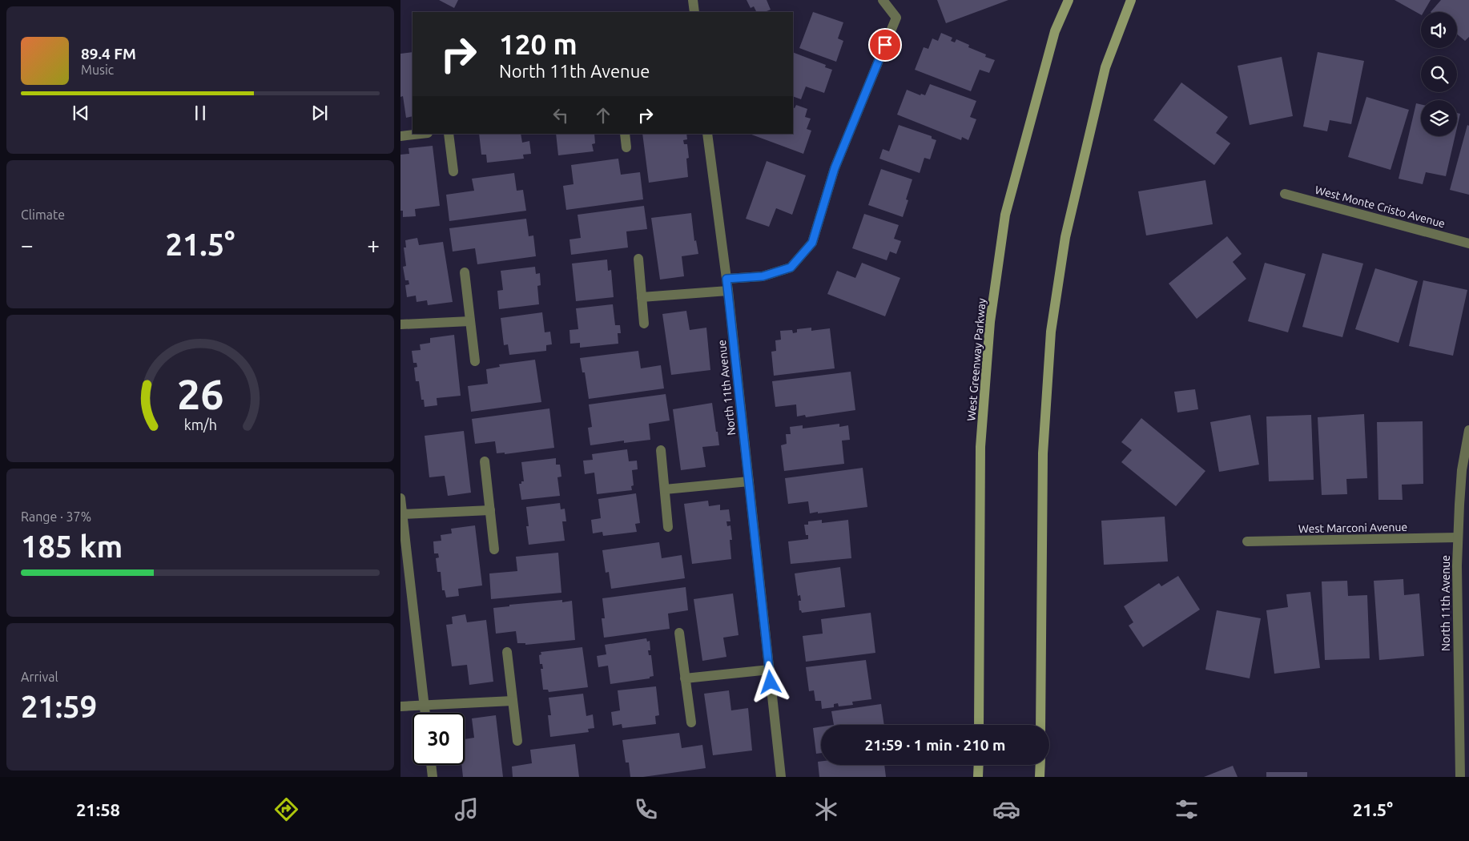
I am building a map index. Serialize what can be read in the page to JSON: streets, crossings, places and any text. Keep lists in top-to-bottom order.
{
  "streets": {
    "main road": ["West Greenway Parkway"],
    "street": ["West Monte Cristo Avenue", "North 11th Avenue", "West Marconi Avenue"]
  },
  "crossings": [
    ["North 11th Avenue", "West Marconi Avenue"]
  ],
  "page": {
    "turn": ["120 m", "North 11th Avenue"],
    "song": ["89.4 FM", "Music"],
    "tile": [
      "Climate",
      ["Range · 37%", "185 km"],
      ["Arrival", "21:59"]
    ],
    "heat": ["−", "21.5°", "+"],
    "limit": "30",
    "trip": "21:59 · 1 min · 210 m",
    "tabs": ["21:58", "21.5°"],
    "gauge": ["26", "km/h"]
  }
}
